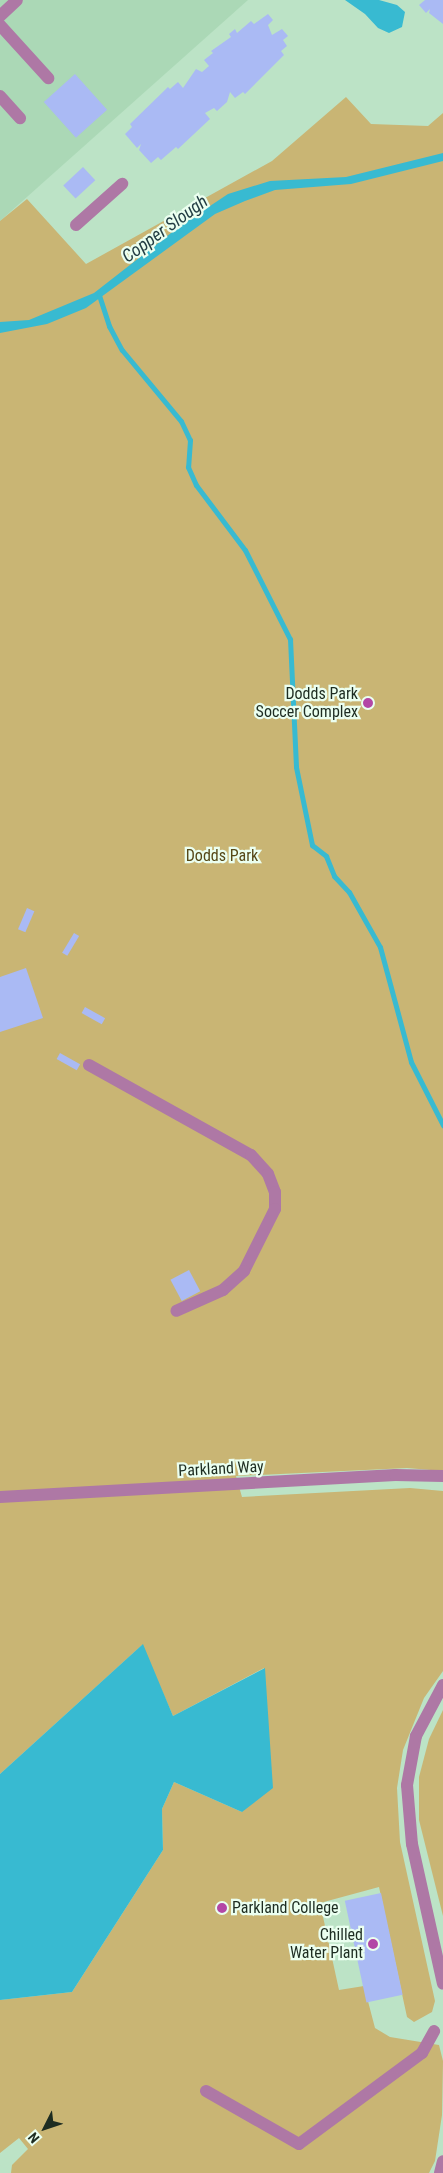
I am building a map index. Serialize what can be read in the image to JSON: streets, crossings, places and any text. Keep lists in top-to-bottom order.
{
  "streets": {
    "street": ["Parkland Way"]
  },
  "water": ["Copper Slough"],
  "parks": ["Dodds Park"],
  "places": ["Dodds Park Soccer Complex", "Parkland College", "Chilled Water Plant"],
  "north": "bottom left"
}
